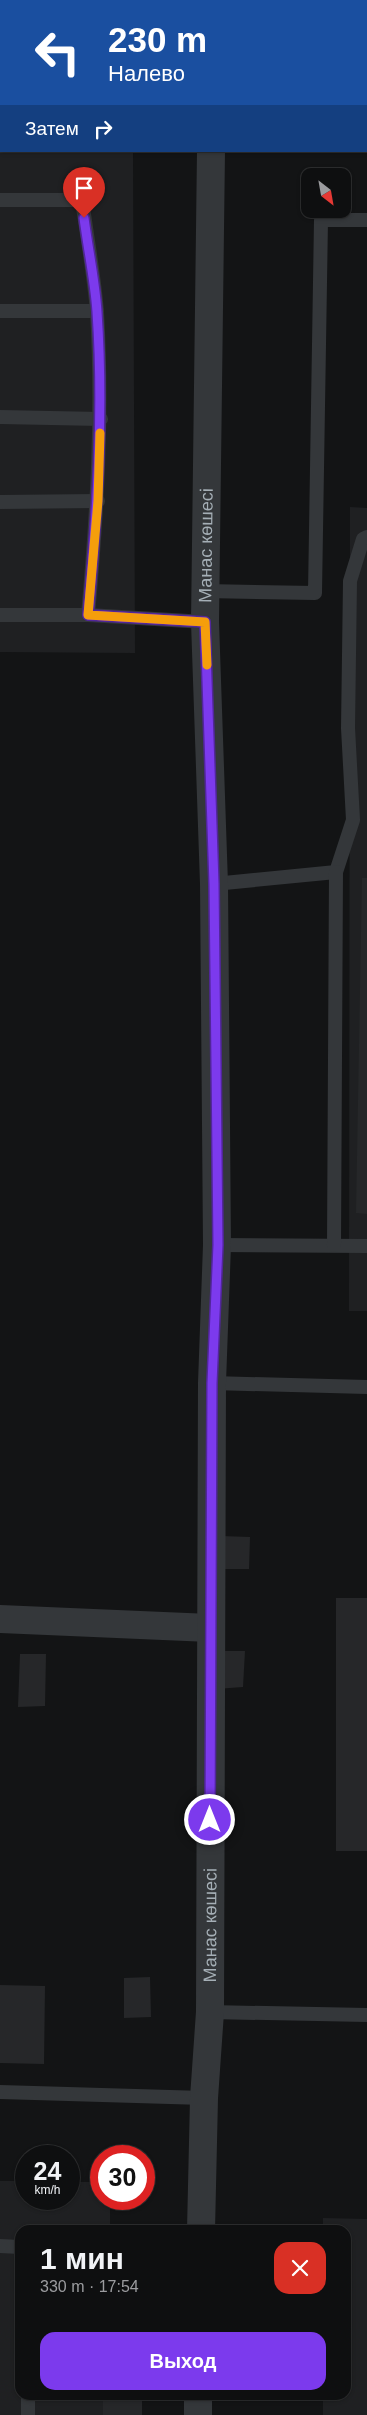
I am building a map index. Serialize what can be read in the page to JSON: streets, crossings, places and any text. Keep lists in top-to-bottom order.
{
  "streets": {
    "street": ["Манас көшесі"]
  },
  "north": "bottom right",
  "page": {
    "turn": ["230 m", "Налево"],
    "then": "Затем",
    "speed": "24 km/h",
    "limit": "30",
    "heading": ["1 мин", "330 m · 17:54"],
    "buttons": "Выход"
  }
}
